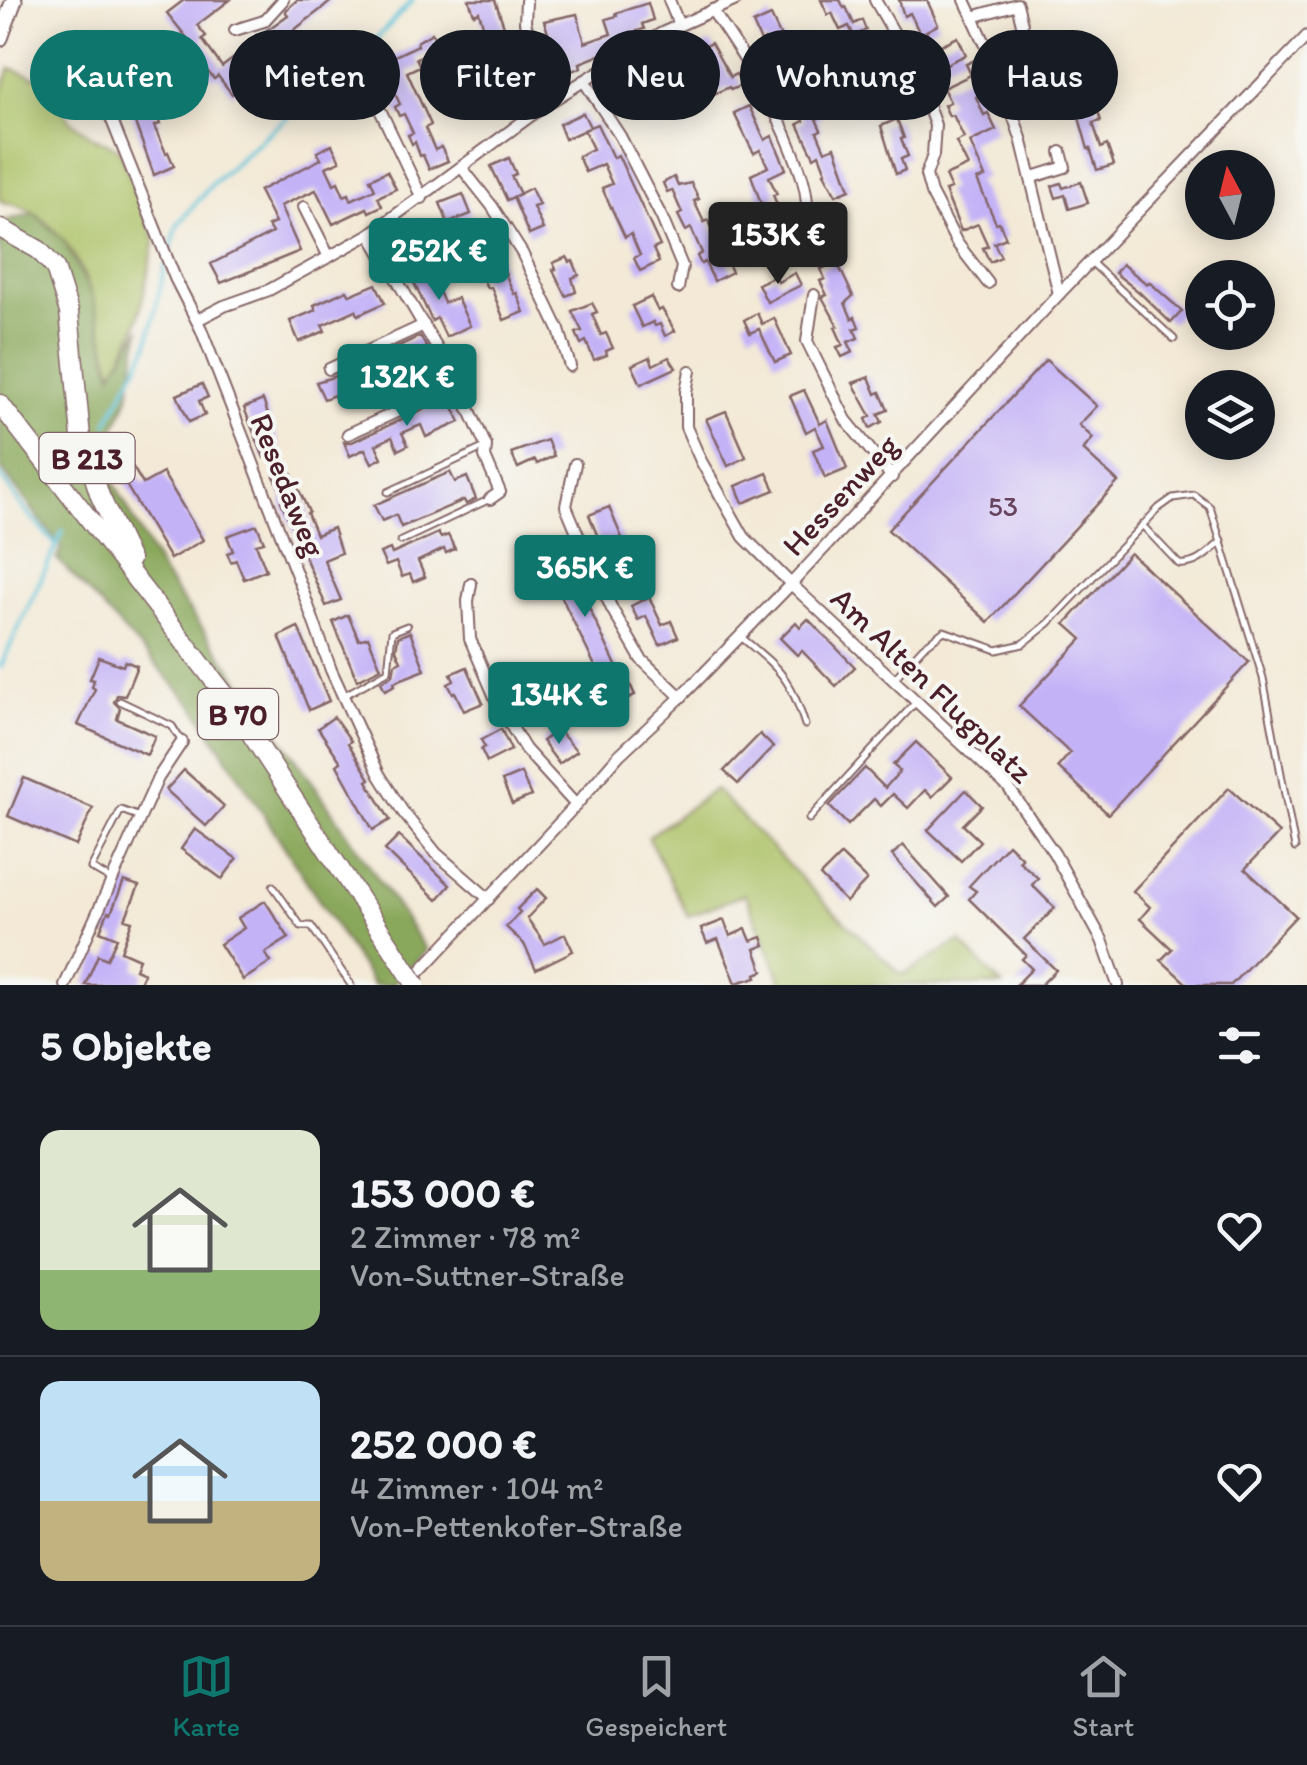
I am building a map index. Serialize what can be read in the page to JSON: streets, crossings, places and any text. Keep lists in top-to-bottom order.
{
  "streets": {
    "main road": ["B 213", "B 70"],
    "street": ["Resedaweg", "Hessenweg", "Am Alten Flugplatz"]
  },
  "crossings": [
    ["B 213", "B 70"],
    ["Resedaweg", "Hessenweg"],
    ["Hessenweg", "Am Alten Flugplatz"]
  ],
  "house_numbers": ["53"],
  "north": "top",
  "page": {
    "chip": [
      "Kaufen",
      "Mieten",
      "Filter",
      "Neu",
      "Wohnung",
      "Haus"
    ],
    "price": [
      "153K €",
      "252K €",
      "132K €",
      "365K €",
      "134K €"
    ],
    "heading": "5 Objekte",
    "list": [
      {
        "name": "153 000 €",
        "note": "2 Zimmer · 78 m² · Von-Suttner-Straße"
      },
      {
        "name": "252 000 €",
        "note": "4 Zimmer · 104 m² · Von-Pettenkofer-Straße"
      }
    ],
    "tabs": ["Karte", "Gespeichert", "Start"]
  }
}
